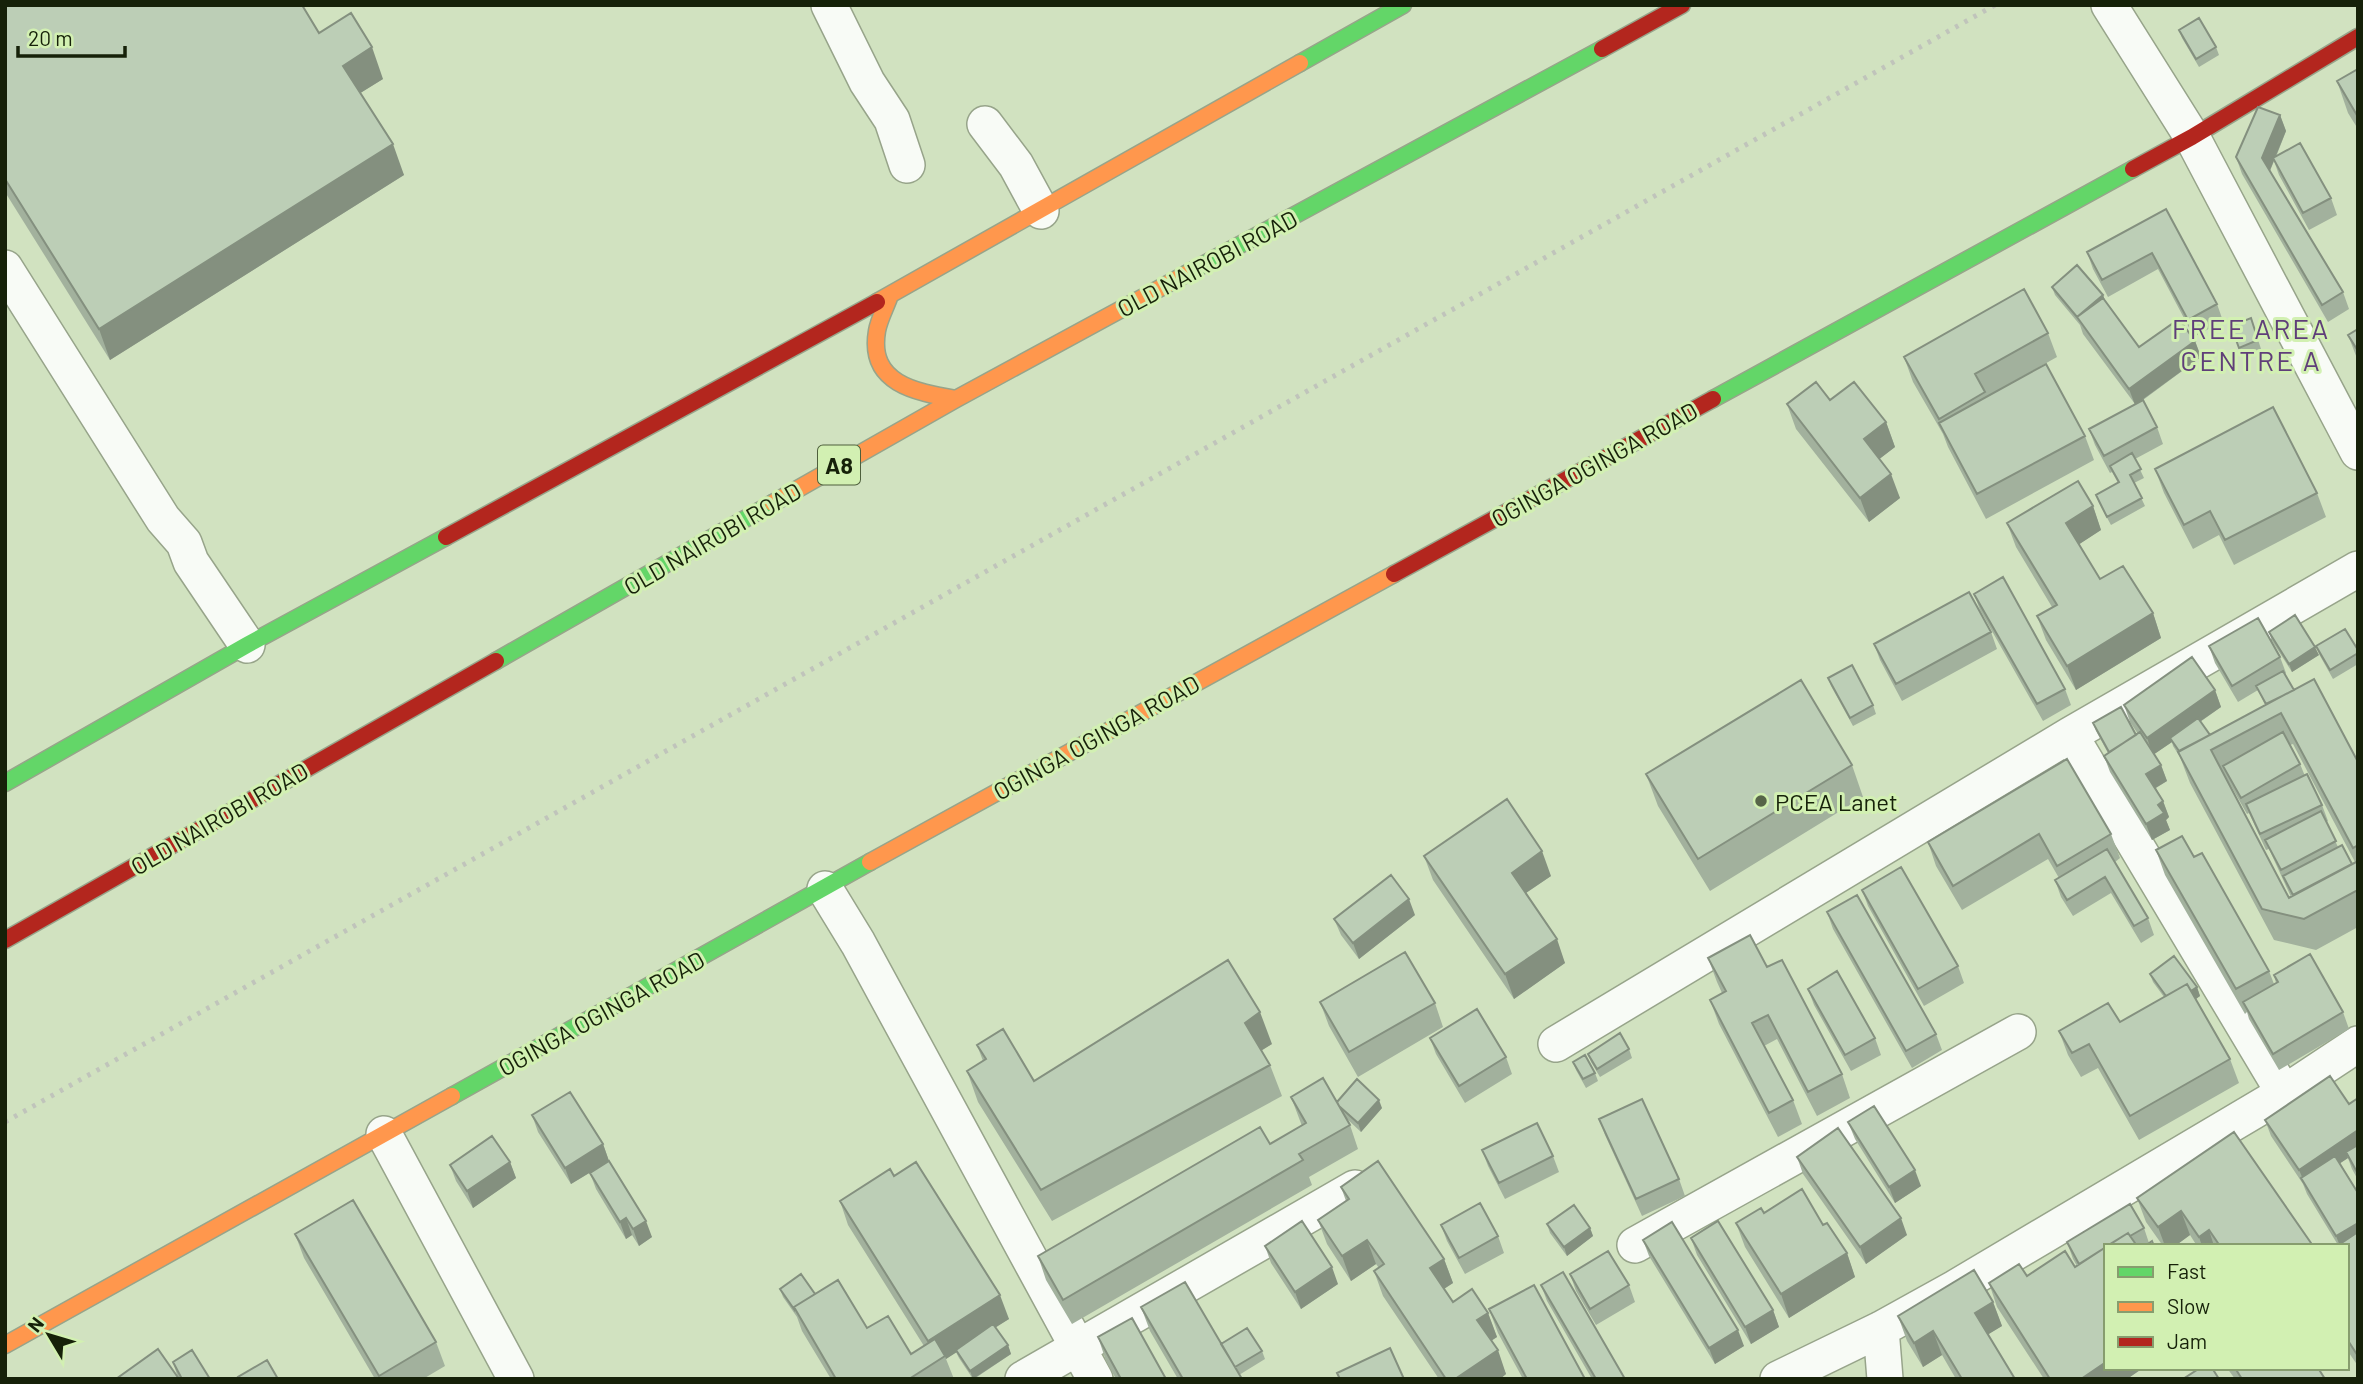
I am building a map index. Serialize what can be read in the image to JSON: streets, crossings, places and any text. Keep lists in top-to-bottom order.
{
  "streets": {
    "main road": ["OLD NAIROBI ROAD", "OGINGA OGINGA ROAD", "A8"]
  },
  "districts": ["FREE AREA CENTRE A"],
  "places": ["PCEA Lanet"],
  "legend": ["Fast", "Slow", "Jam"],
  "scale_bar": "20 m",
  "north": "top left"
}
